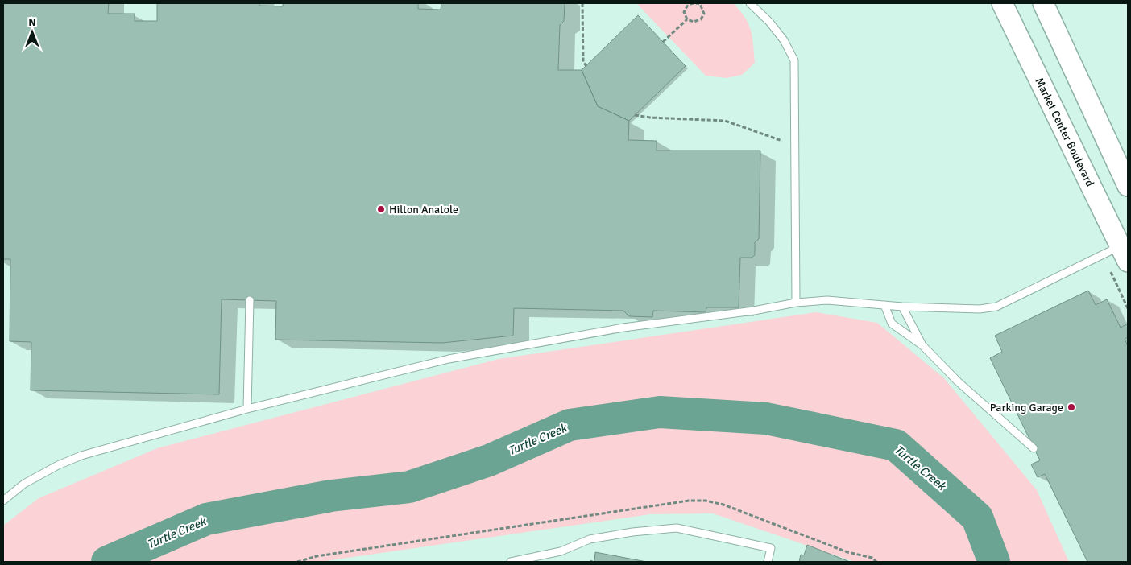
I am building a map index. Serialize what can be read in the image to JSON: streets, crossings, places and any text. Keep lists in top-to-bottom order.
{
  "streets": {
    "street": ["Market Center Boulevard"]
  },
  "water": ["Turtle Creek"],
  "places": ["Hilton Anatole", "Parking Garage"],
  "north": "top"
}
